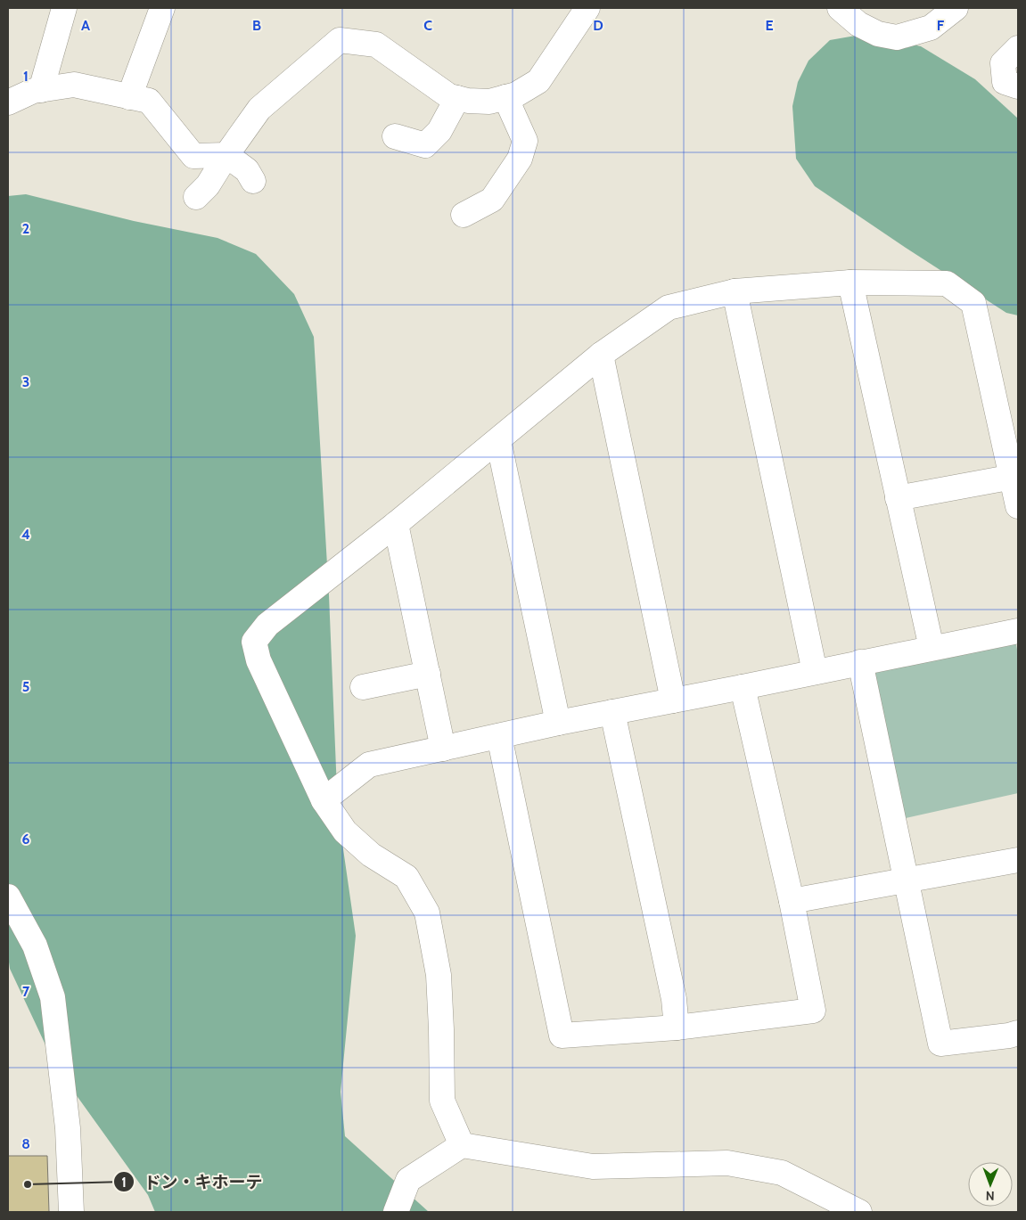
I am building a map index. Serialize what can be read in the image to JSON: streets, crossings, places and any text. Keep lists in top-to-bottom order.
{
  "places": ["ドン・キホーテ"],
  "north": "bottom",
  "grid": {
    "columns": [
      "A",
      "B",
      "C",
      "D",
      "E",
      "F"
    ],
    "rows": [
      "1",
      "2",
      "3",
      "4",
      "5",
      "6",
      "7",
      "8"
    ]
  }
}
